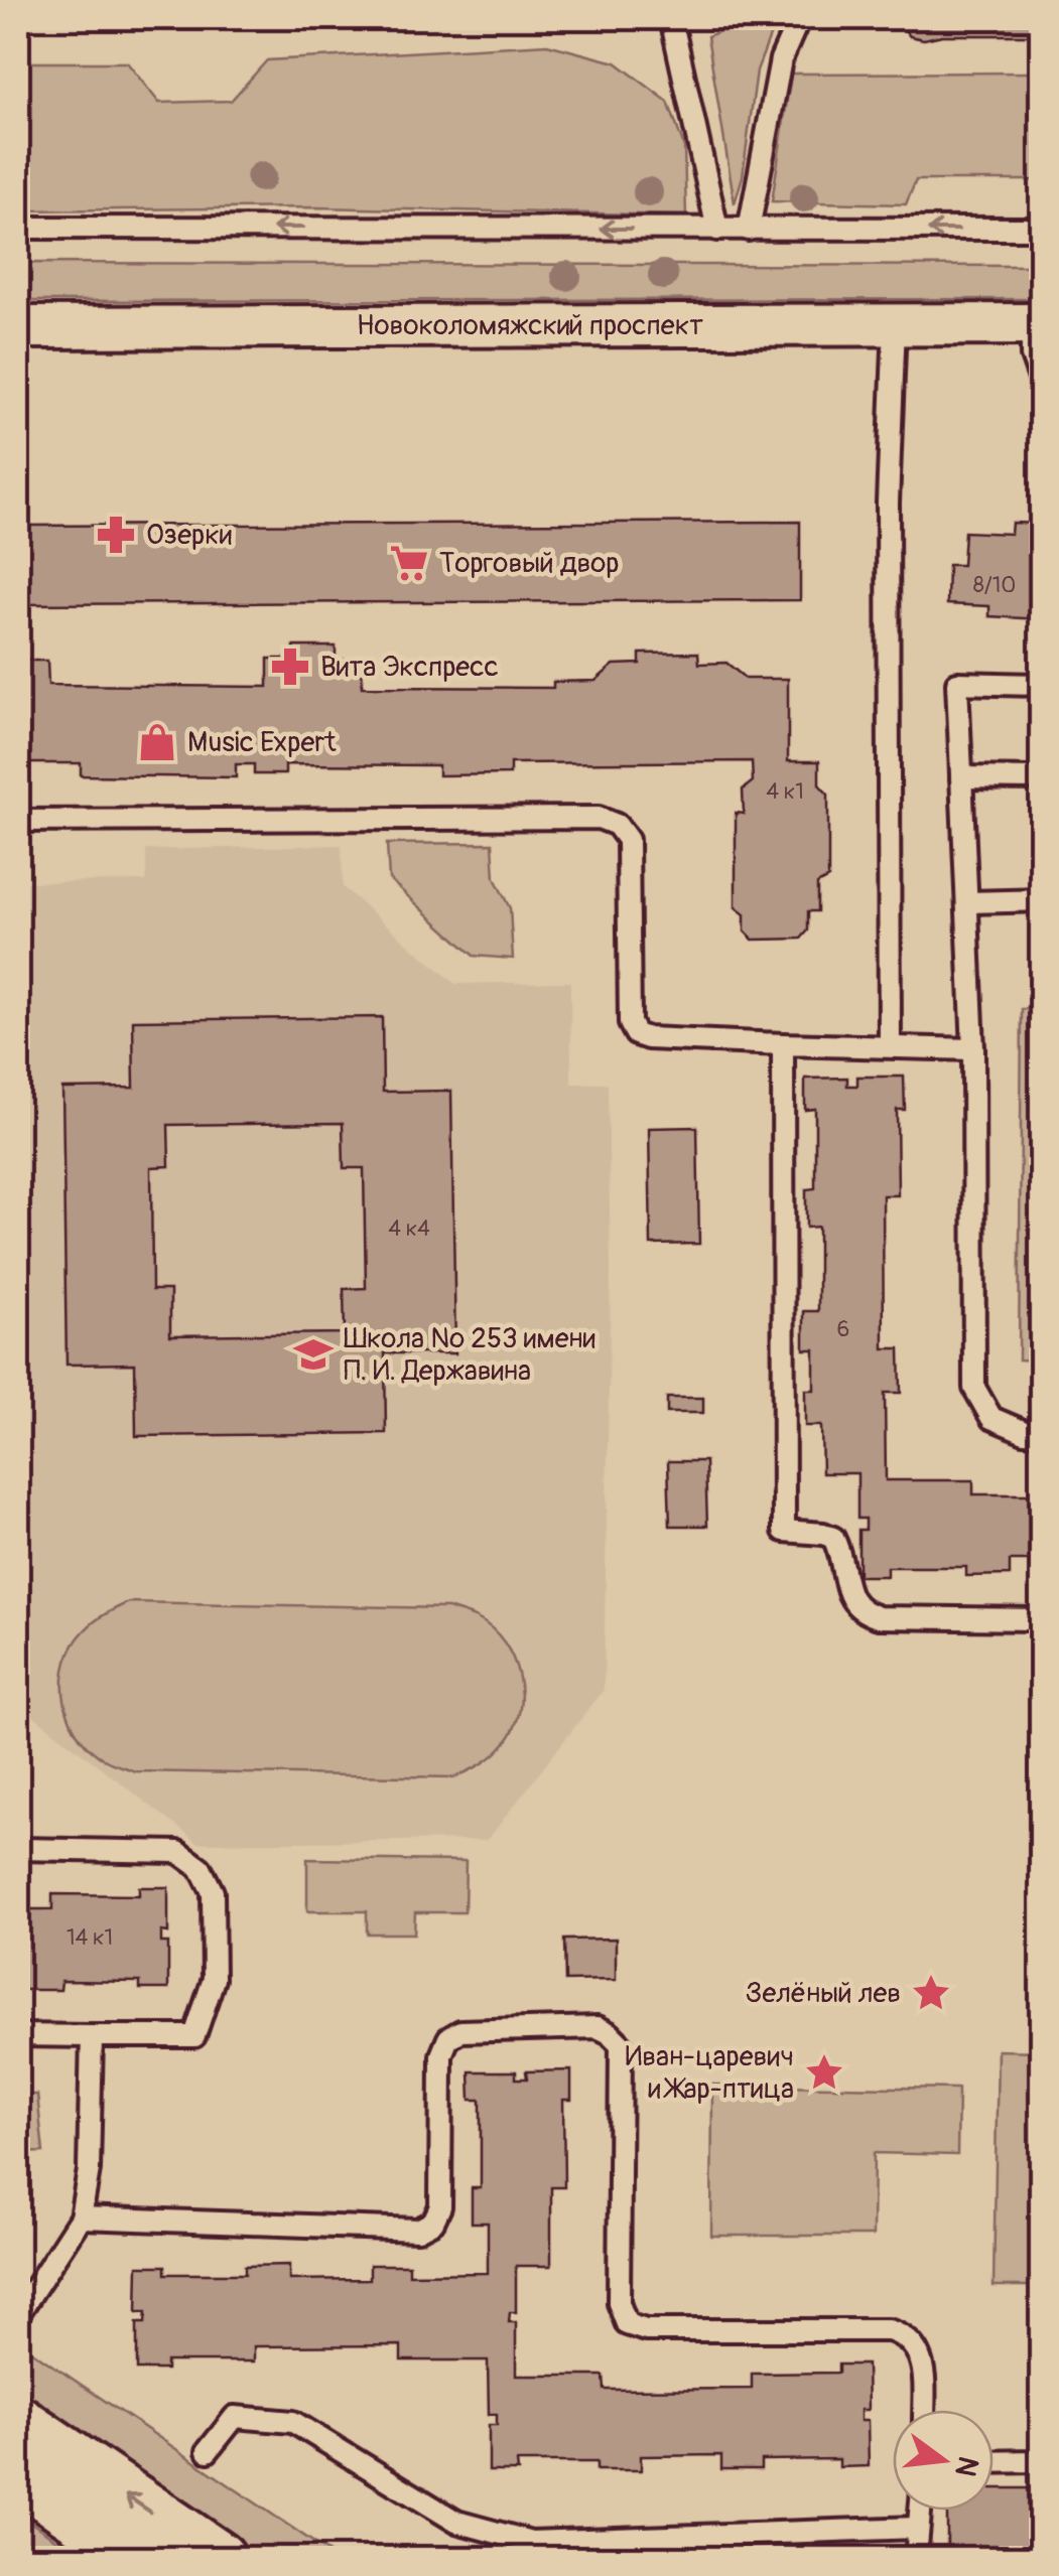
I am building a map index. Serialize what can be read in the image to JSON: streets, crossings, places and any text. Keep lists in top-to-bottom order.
{
  "streets": {
    "street": ["Новоколомяжский проспект"]
  },
  "places": {
    "pharmacy": ["Озерки", "Вита Экспресс"],
    "supermarket": ["Торговый двор"],
    "shop": ["Music Expert"],
    "school or university": ["Школа № 253 имени П. И. Державина"],
    "place": ["Зелёный лев", "Иван-царевич и Жар-птица"]
  },
  "house_numbers": [
    "8/10",
    "4 к1",
    "4 к4",
    "6",
    "14 к1"
  ],
  "north": "right"
}
